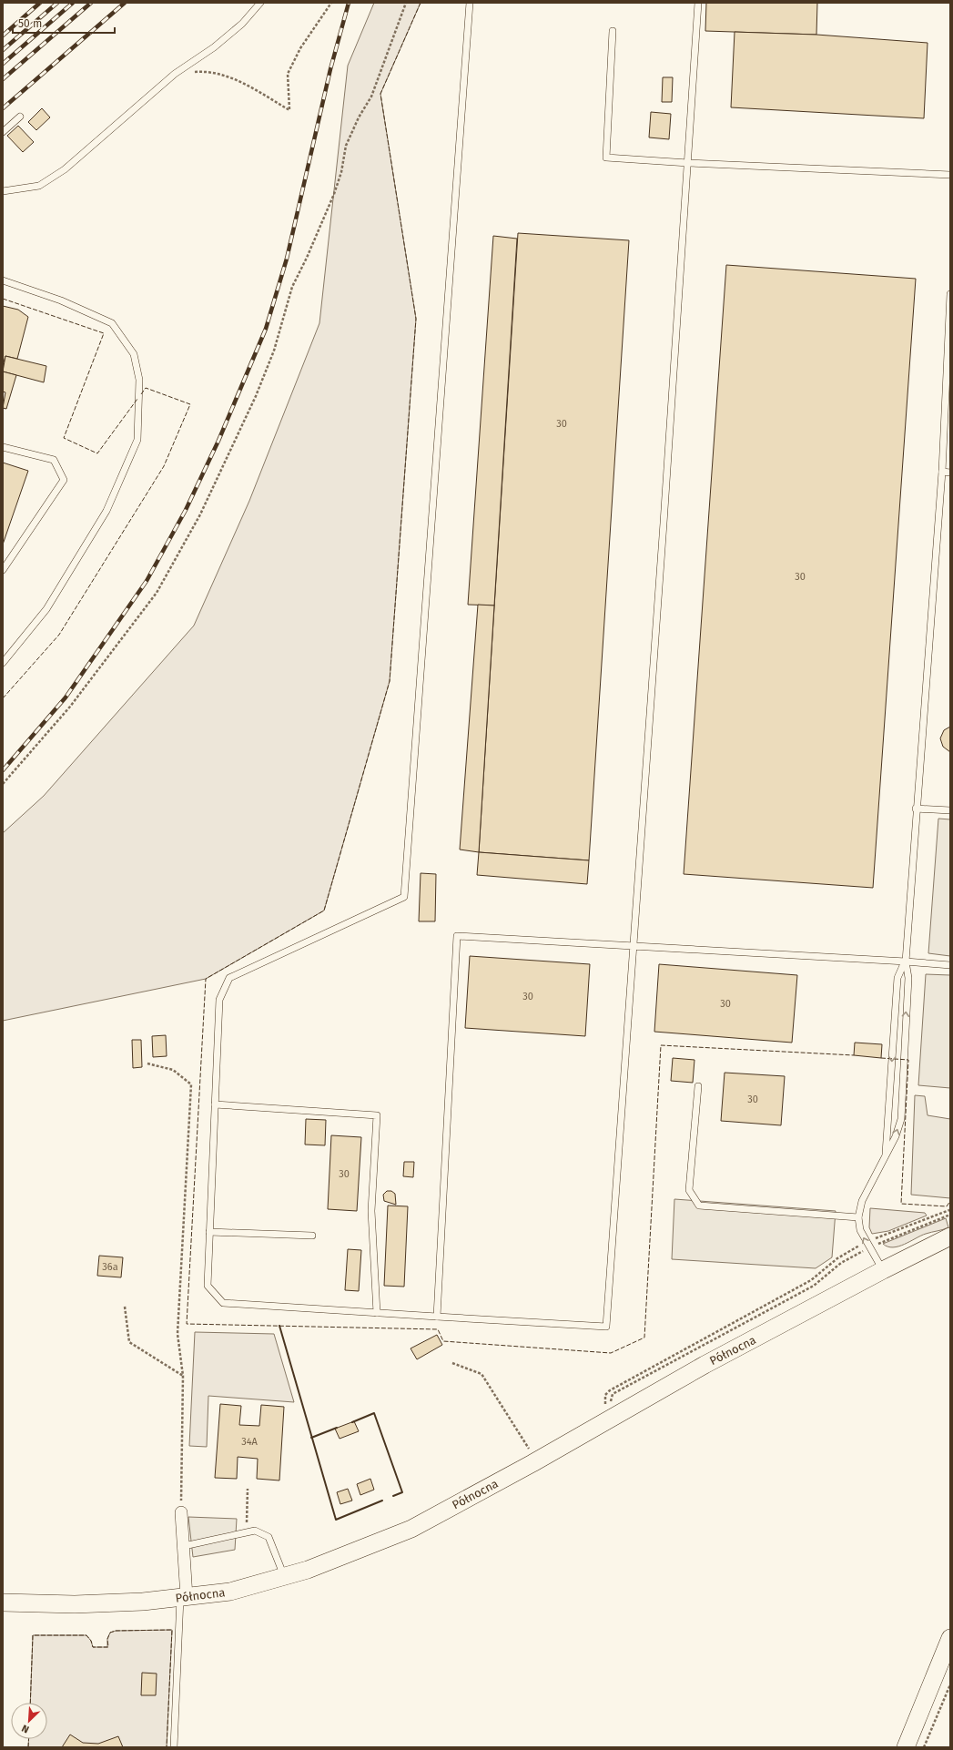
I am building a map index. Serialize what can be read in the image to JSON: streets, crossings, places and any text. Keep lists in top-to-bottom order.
{
  "streets": {
    "street": ["Północna"]
  },
  "house_numbers": [
    "30",
    "30",
    "30",
    "30",
    "30",
    "30",
    "36a",
    "34A"
  ],
  "scale_bar": "50 m",
  "north": "bottom left"
}
